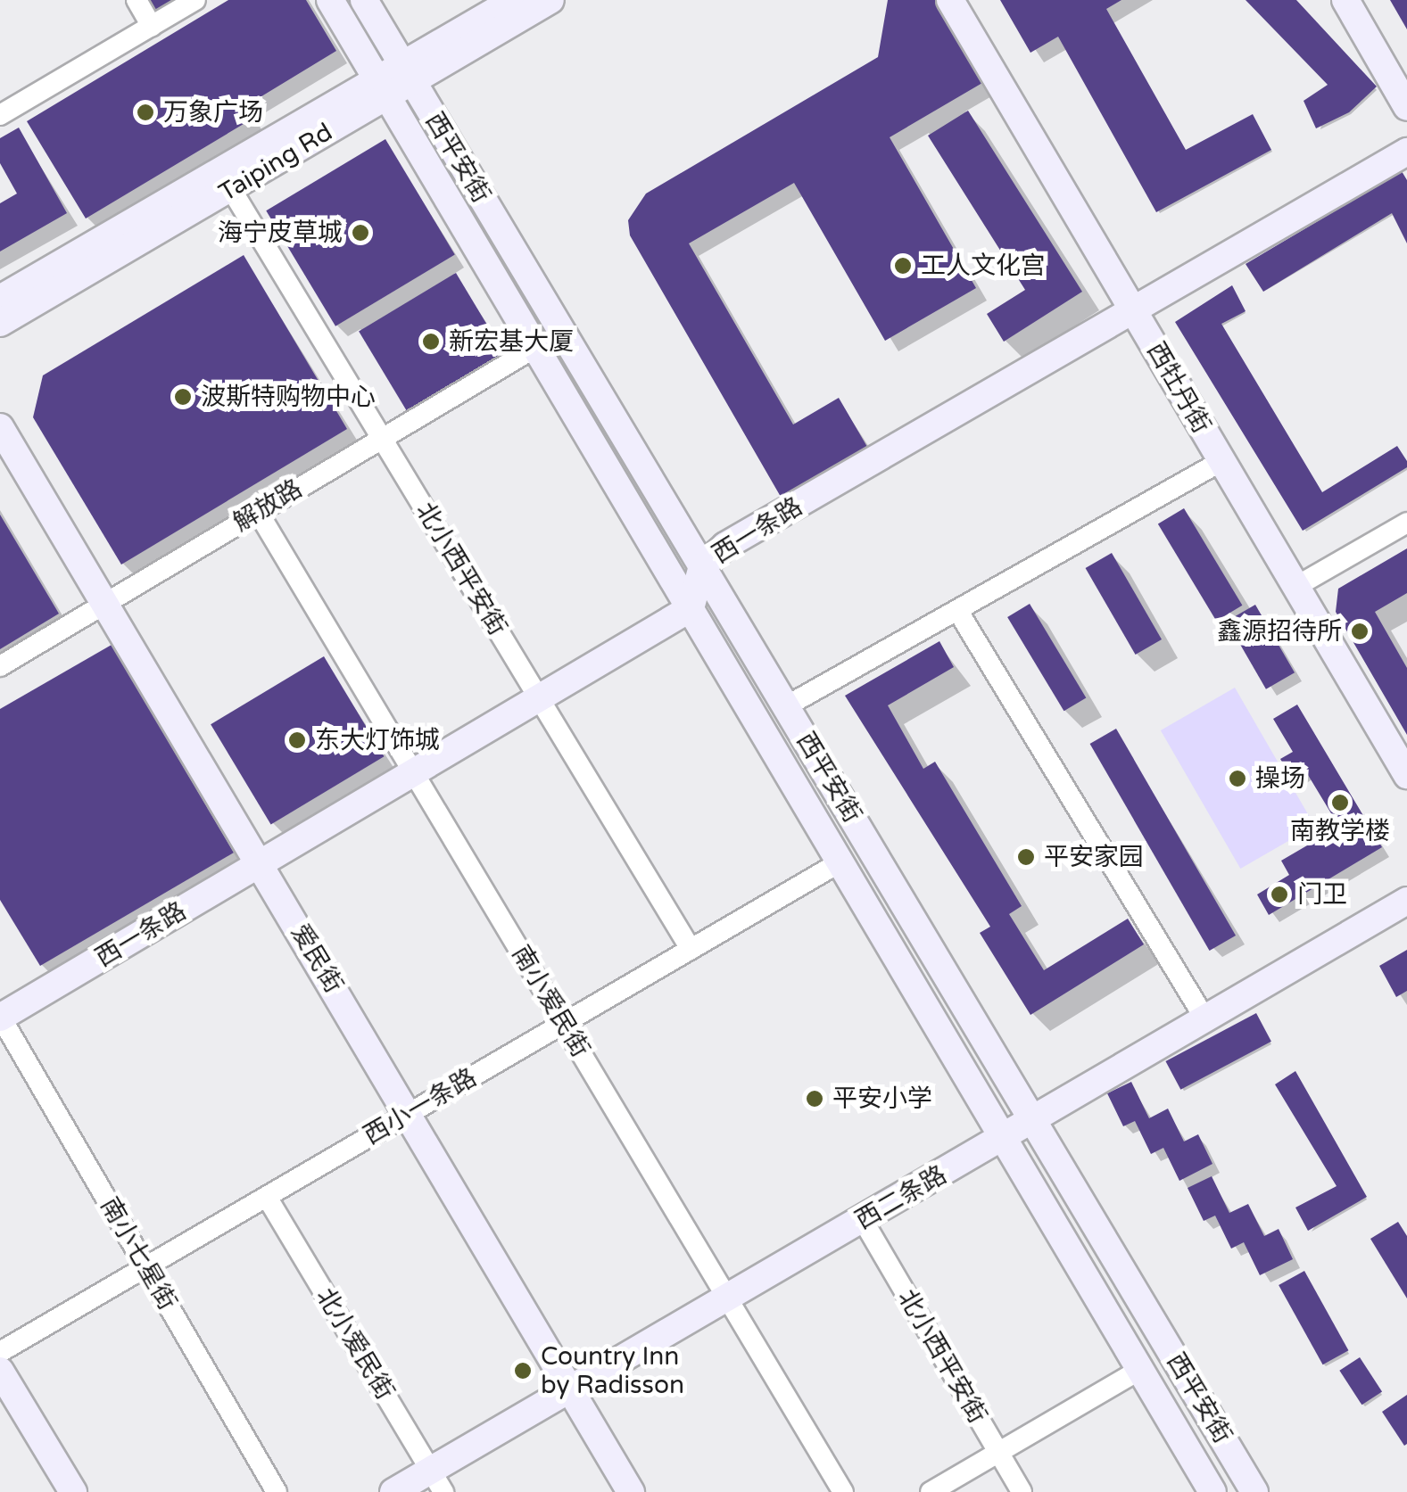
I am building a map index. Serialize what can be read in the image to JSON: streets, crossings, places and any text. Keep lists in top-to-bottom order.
{
  "streets": {
    "main road": [
      "西平安街",
      "Taiping Rd",
      "西牡丹街",
      "西一条路",
      "爱民街",
      "西二条路"
    ],
    "street": [
      "解放路",
      "北小西平安街",
      "南小爱民街",
      "西小一条路",
      "南小七星街",
      "北小爱民街"
    ]
  },
  "crossings": [
    ["西平安街", "Taiping Rd"],
    ["西平安街", "解放路"],
    ["西平安街", "西一条路"],
    ["西平安街", "西小一条路"],
    ["西平安街", "西二条路"],
    ["Taiping Rd", "北小西平安街"],
    ["西牡丹街", "西一条路"],
    ["解放路", "北小西平安街"],
    ["解放路", "爱民街"],
    ["解放路", "南小爱民街"],
    ["西一条路", "北小西平安街"],
    ["西一条路", "爱民街"],
    ["西一条路", "南小爱民街"],
    ["西一条路", "南小七星街"],
    ["北小西平安街", "西小一条路"],
    ["北小西平安街", "西二条路"],
    ["爱民街", "西小一条路"],
    ["爱民街", "西二条路"],
    ["南小爱民街", "西小一条路"],
    ["南小爱民街", "西二条路"],
    ["西小一条路", "南小七星街"],
    ["西小一条路", "北小爱民街"],
    ["西二条路", "北小爱民街"]
  ],
  "places": [
    "万象广场",
    "海宁皮草城",
    "工人文化宫",
    "新宏基大厦",
    "波斯特购物中心",
    "鑫源招待所",
    "东大灯饰城",
    "操场",
    "南教学楼",
    "平安家园",
    "门卫",
    "平安小学",
    "Country Inn by Radisson"
  ]
}
